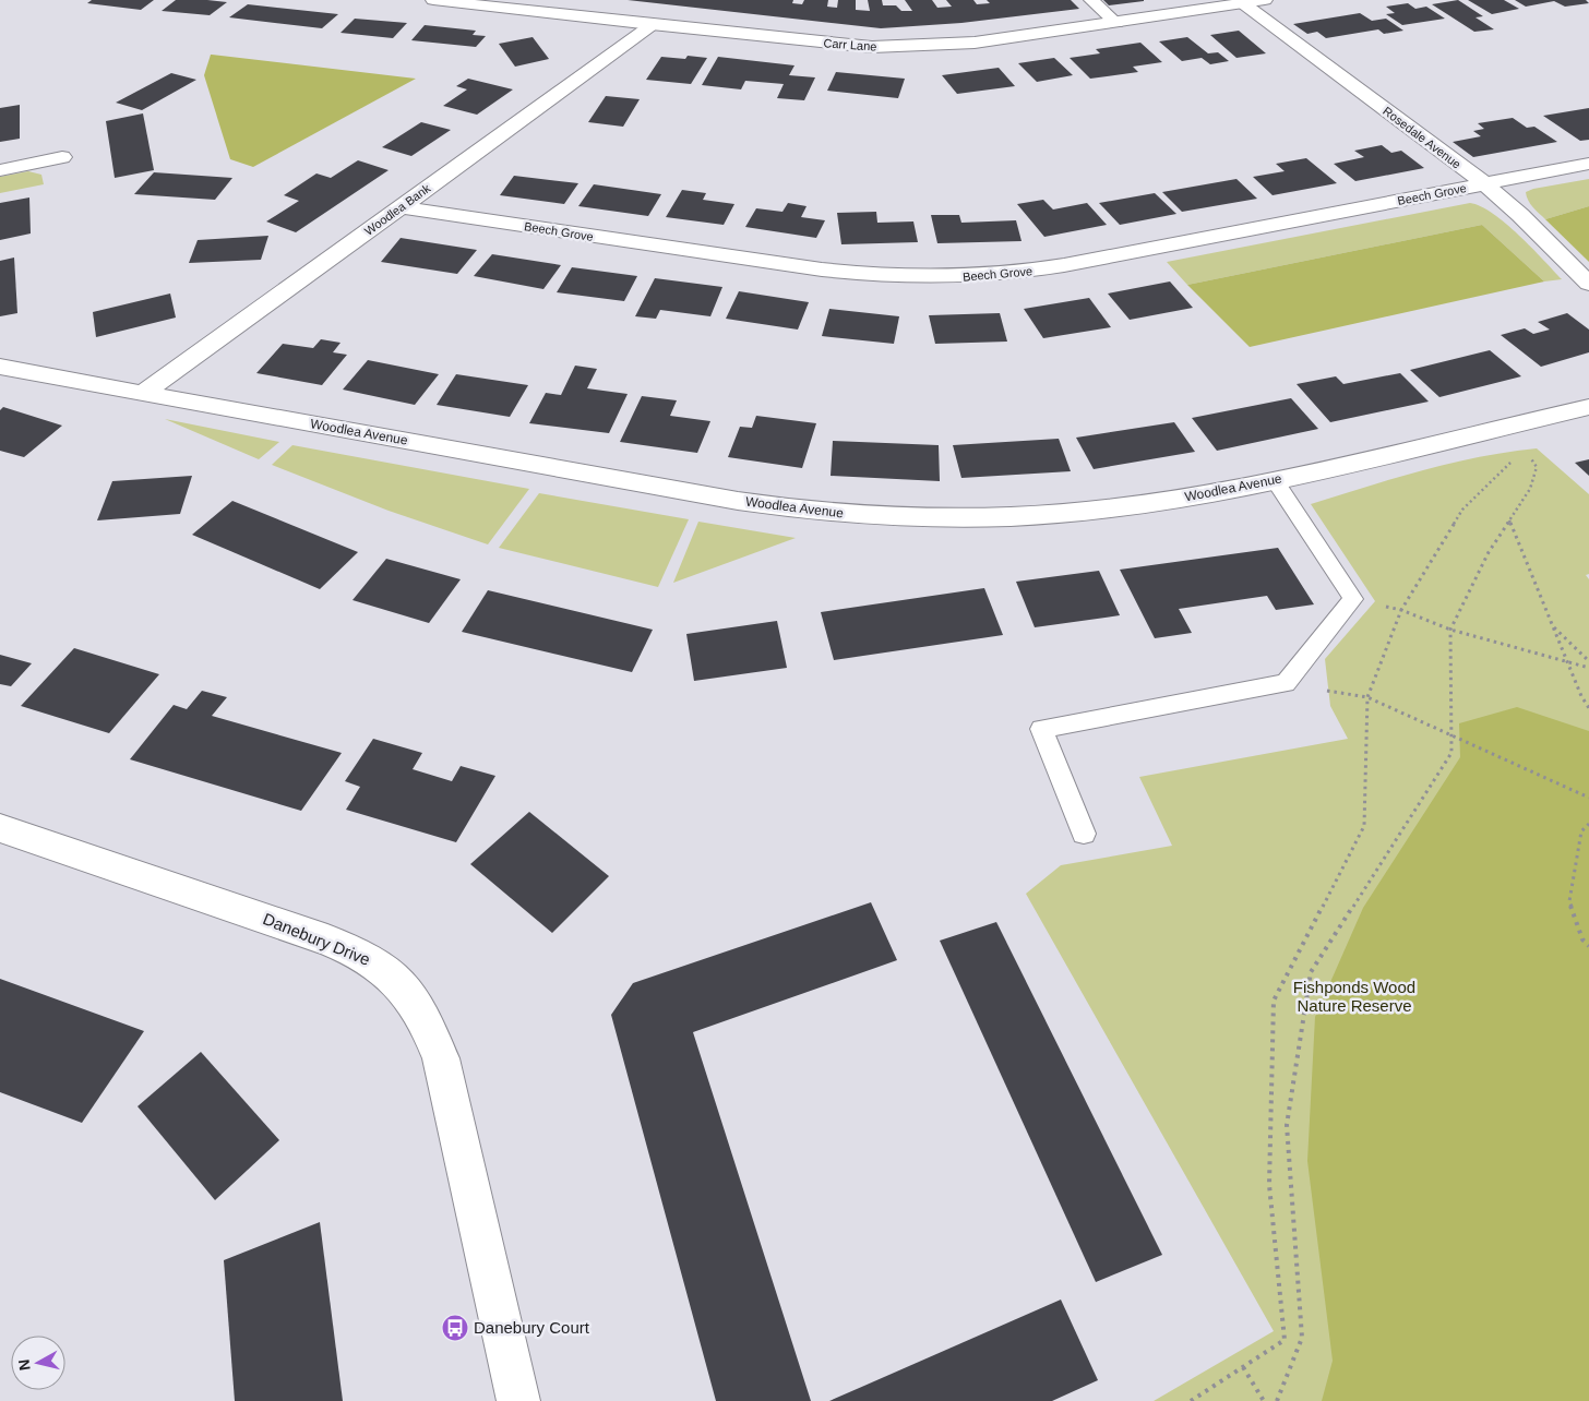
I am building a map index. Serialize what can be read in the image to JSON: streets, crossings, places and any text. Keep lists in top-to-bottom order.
{
  "streets": {
    "street": [
      "Carr Lane",
      "Rosedale Avenue",
      "Beech Grove",
      "Woodlea Bank",
      "Woodlea Avenue",
      "Danebury Drive"
    ]
  },
  "crossings": [
    ["Carr Lane", "Rosedale Avenue"],
    ["Carr Lane", "Woodlea Bank"],
    ["Rosedale Avenue", "Beech Grove"],
    ["Beech Grove", "Woodlea Bank"],
    ["Woodlea Bank", "Woodlea Avenue"]
  ],
  "parks": ["Fishponds Wood Nature Reserve"],
  "places": {
    "bus stop": ["Danebury Court"]
  },
  "north": "left"
}
